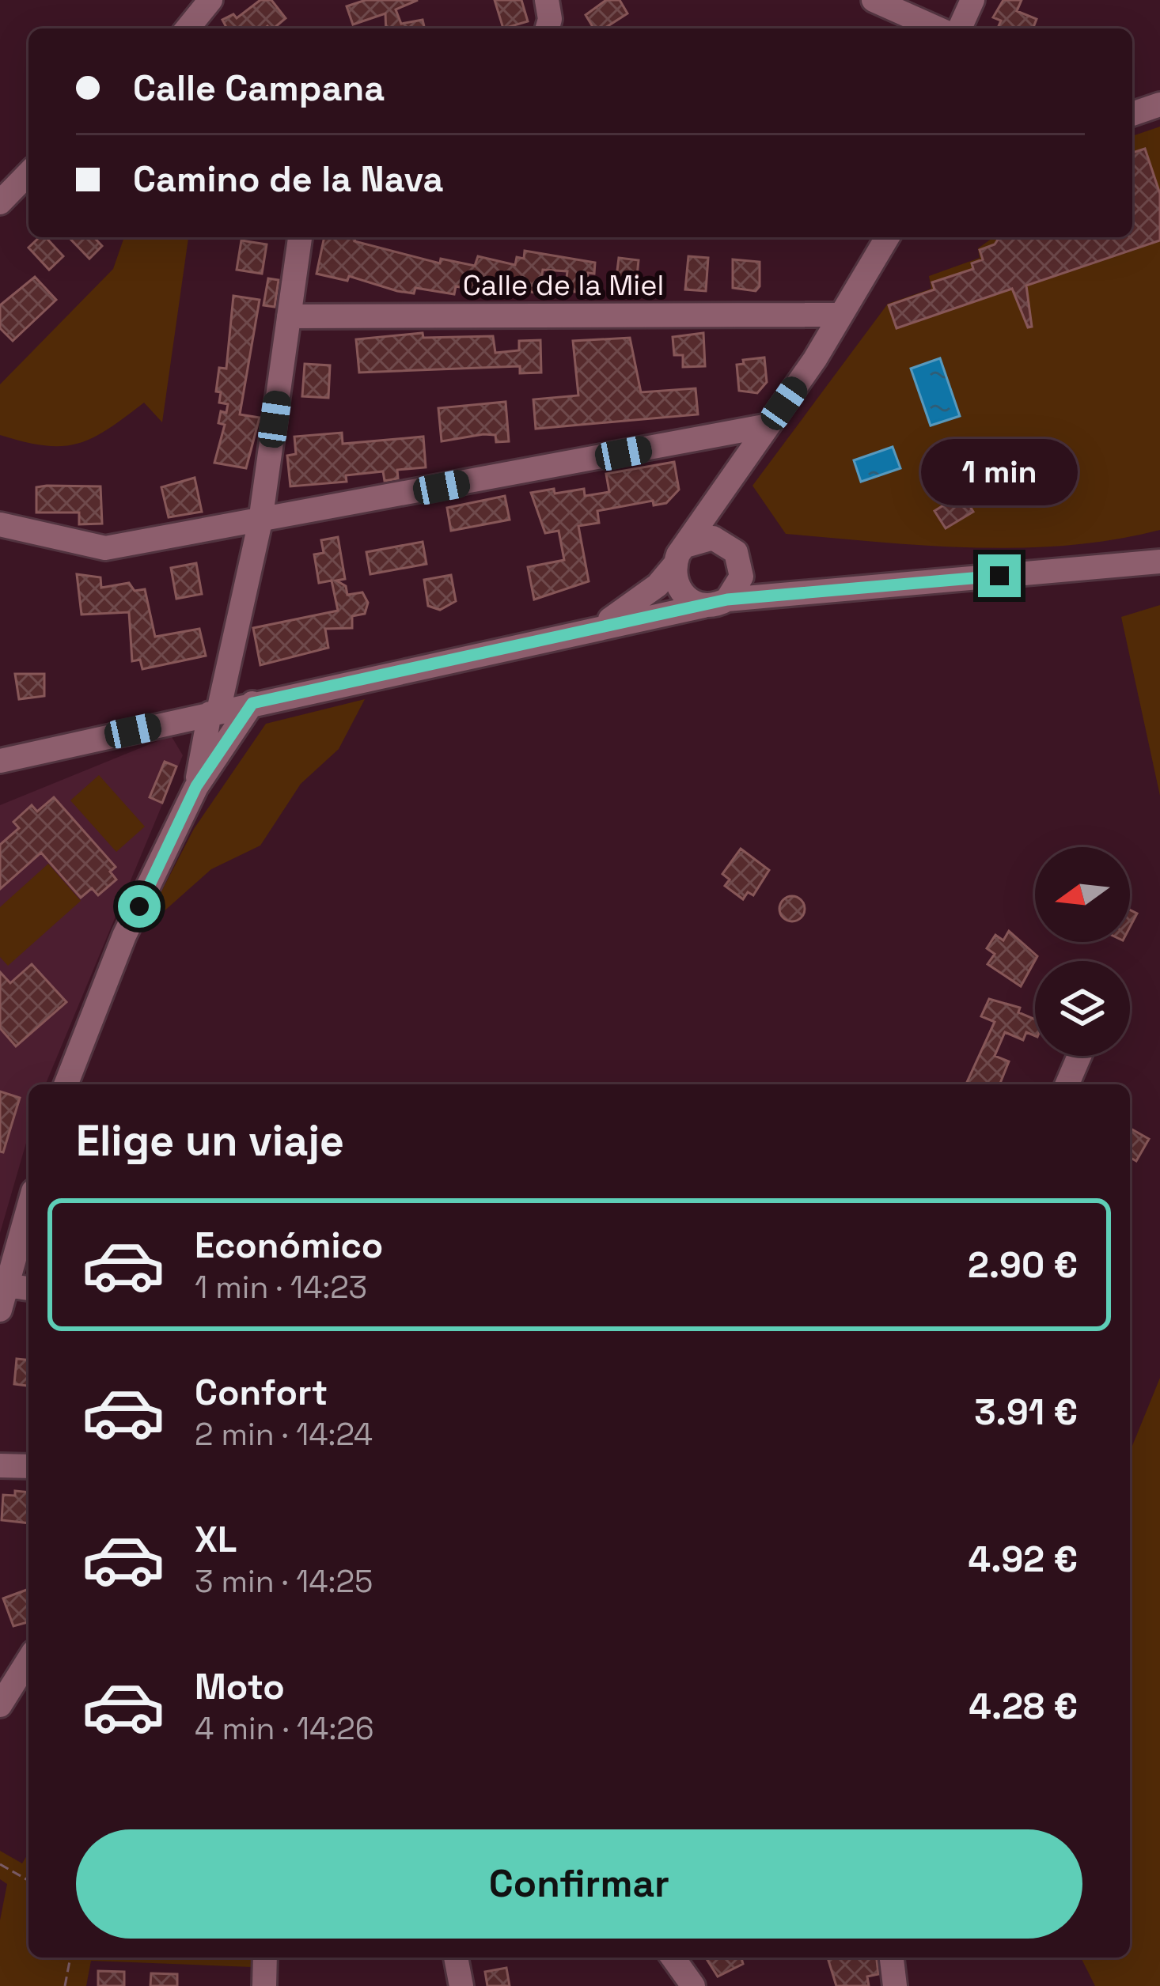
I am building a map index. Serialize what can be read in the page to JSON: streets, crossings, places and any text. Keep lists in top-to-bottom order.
{
  "streets": {
    "street": ["Calle de la Miel"]
  },
  "north": "left",
  "page": {
    "banner": ["Calle Campana", "Camino de la Nava"],
    "bubble": "1 min",
    "heading": "Elige un viaje",
    "list": [
      {
        "name": "Económico",
        "note": "1 min · 14:23",
        "value": "2.90 €"
      },
      {
        "name": "Confort",
        "note": "2 min · 14:24",
        "value": "3.91 €"
      },
      {
        "name": "XL",
        "note": "3 min · 14:25",
        "value": "4.92 €"
      },
      {
        "name": "Moto",
        "note": "4 min · 14:26",
        "value": "4.28 €"
      }
    ],
    "buttons": "Confirmar"
  }
}
